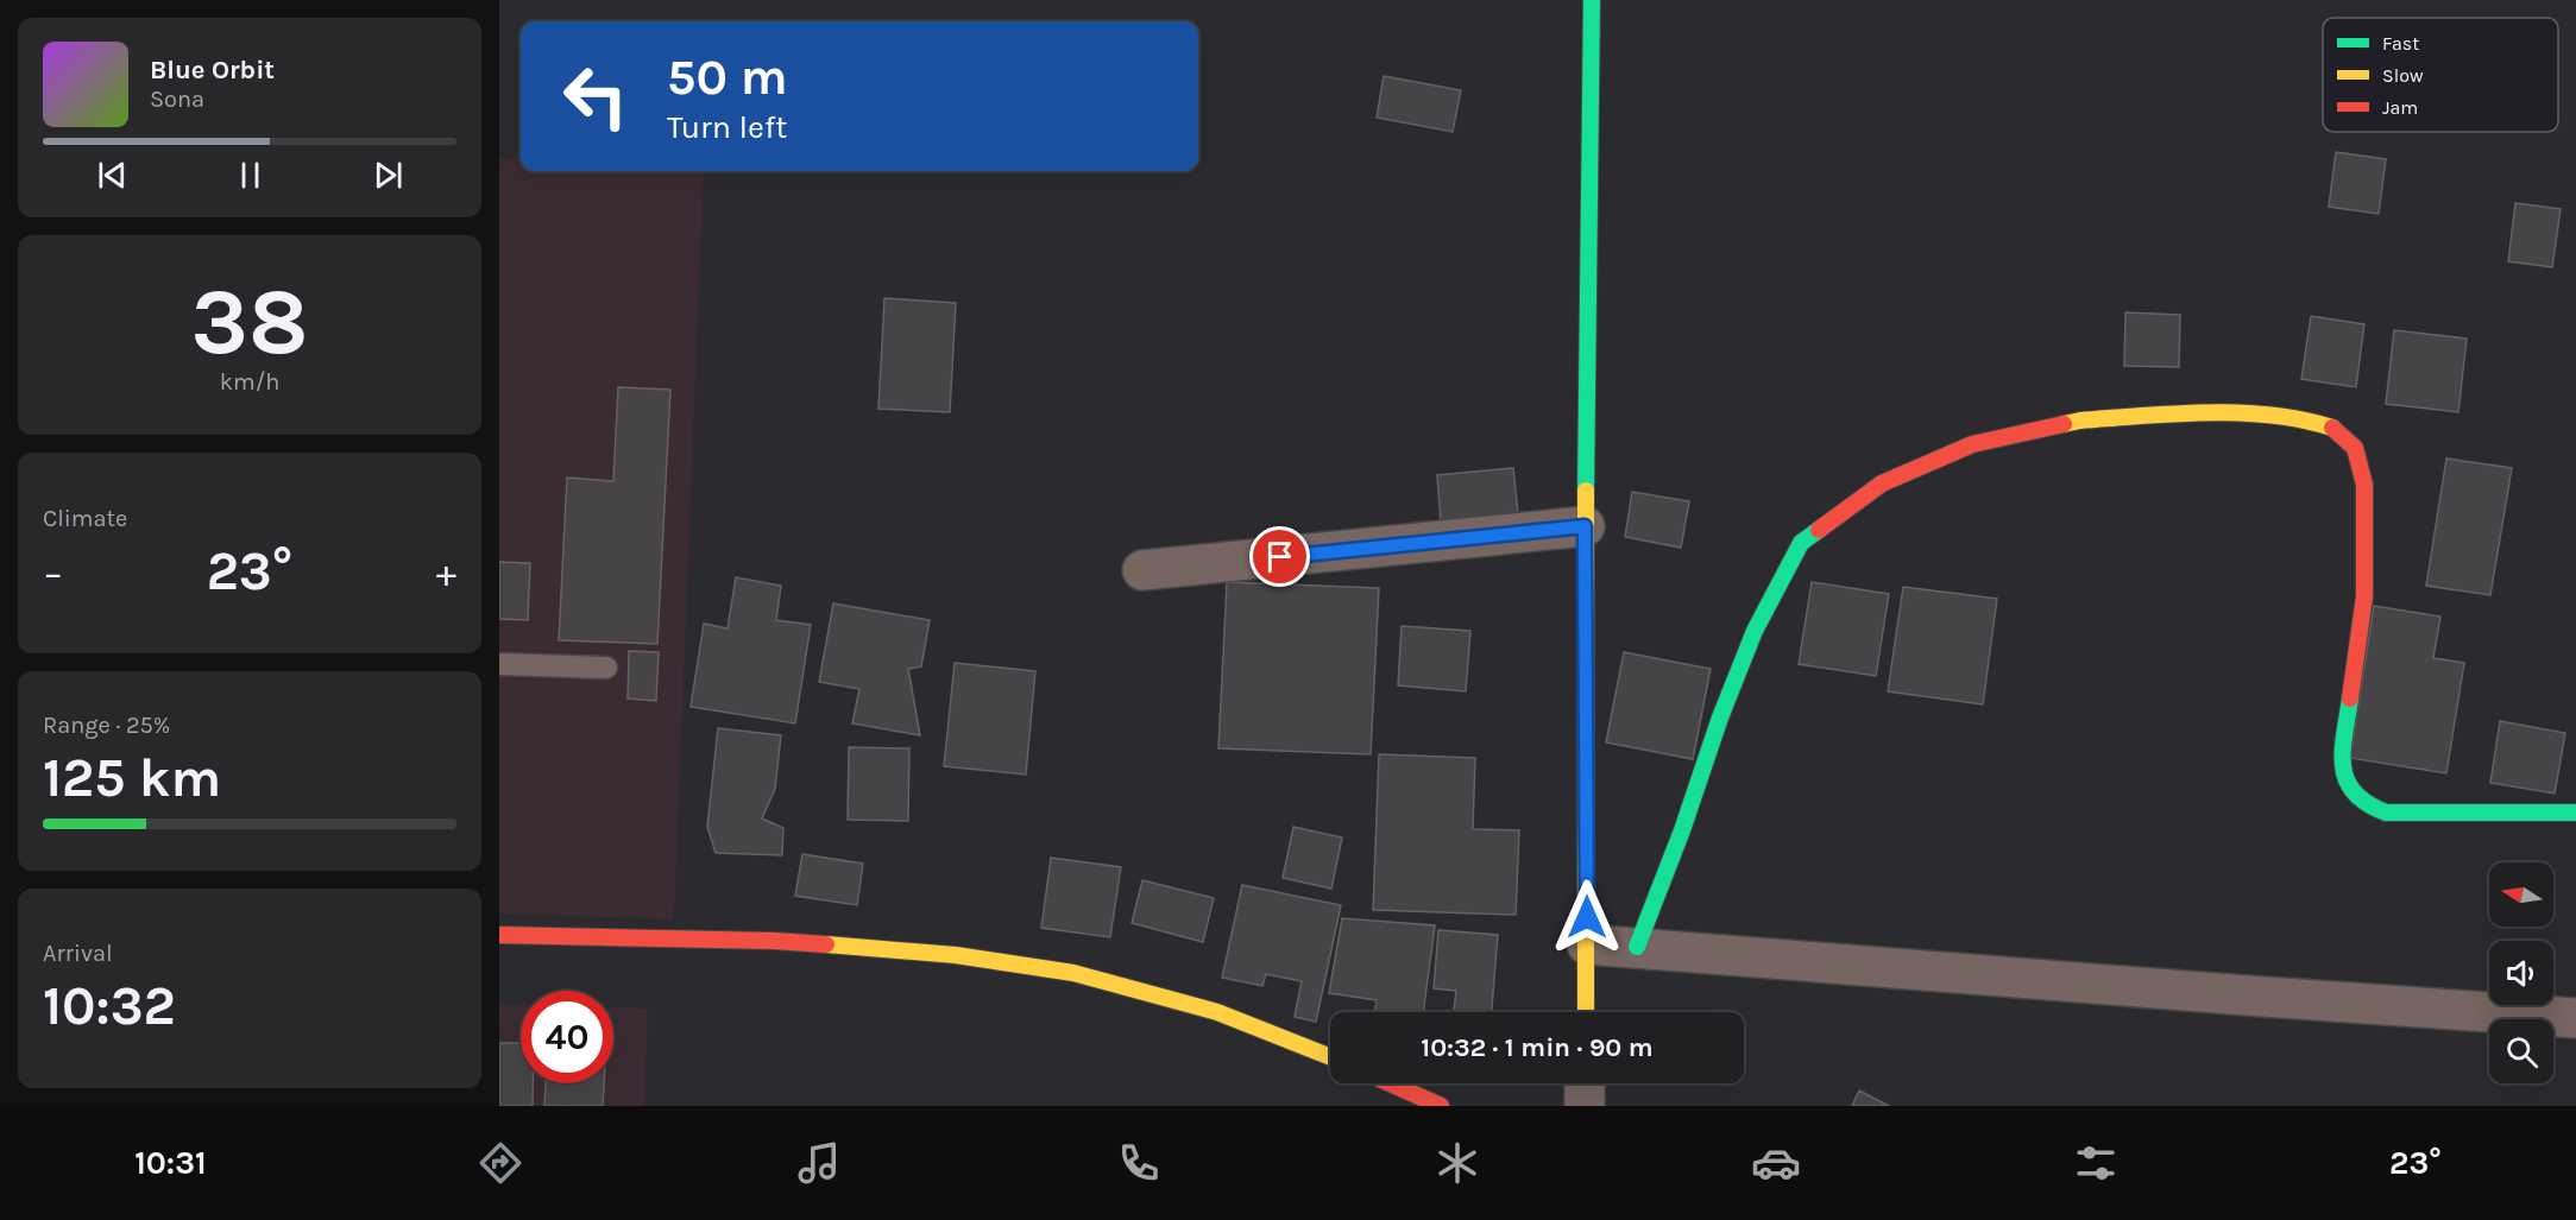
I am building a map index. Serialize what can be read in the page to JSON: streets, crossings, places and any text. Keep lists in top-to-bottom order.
{
  "legend": ["Fast", "Slow", "Jam"],
  "north": "left",
  "page": {
    "turn": ["50 m", "Turn left"],
    "song": ["Blue Orbit", "Sona"],
    "tile": [
      ["38", "km/h"],
      "Climate",
      ["Range · 25%", "125 km"],
      ["Arrival", "10:32"]
    ],
    "heat": ["−", "23°", "+"],
    "limit": "40",
    "trip": "10:32 · 1 min · 90 m",
    "tabs": ["10:31", "23°"]
  }
}
